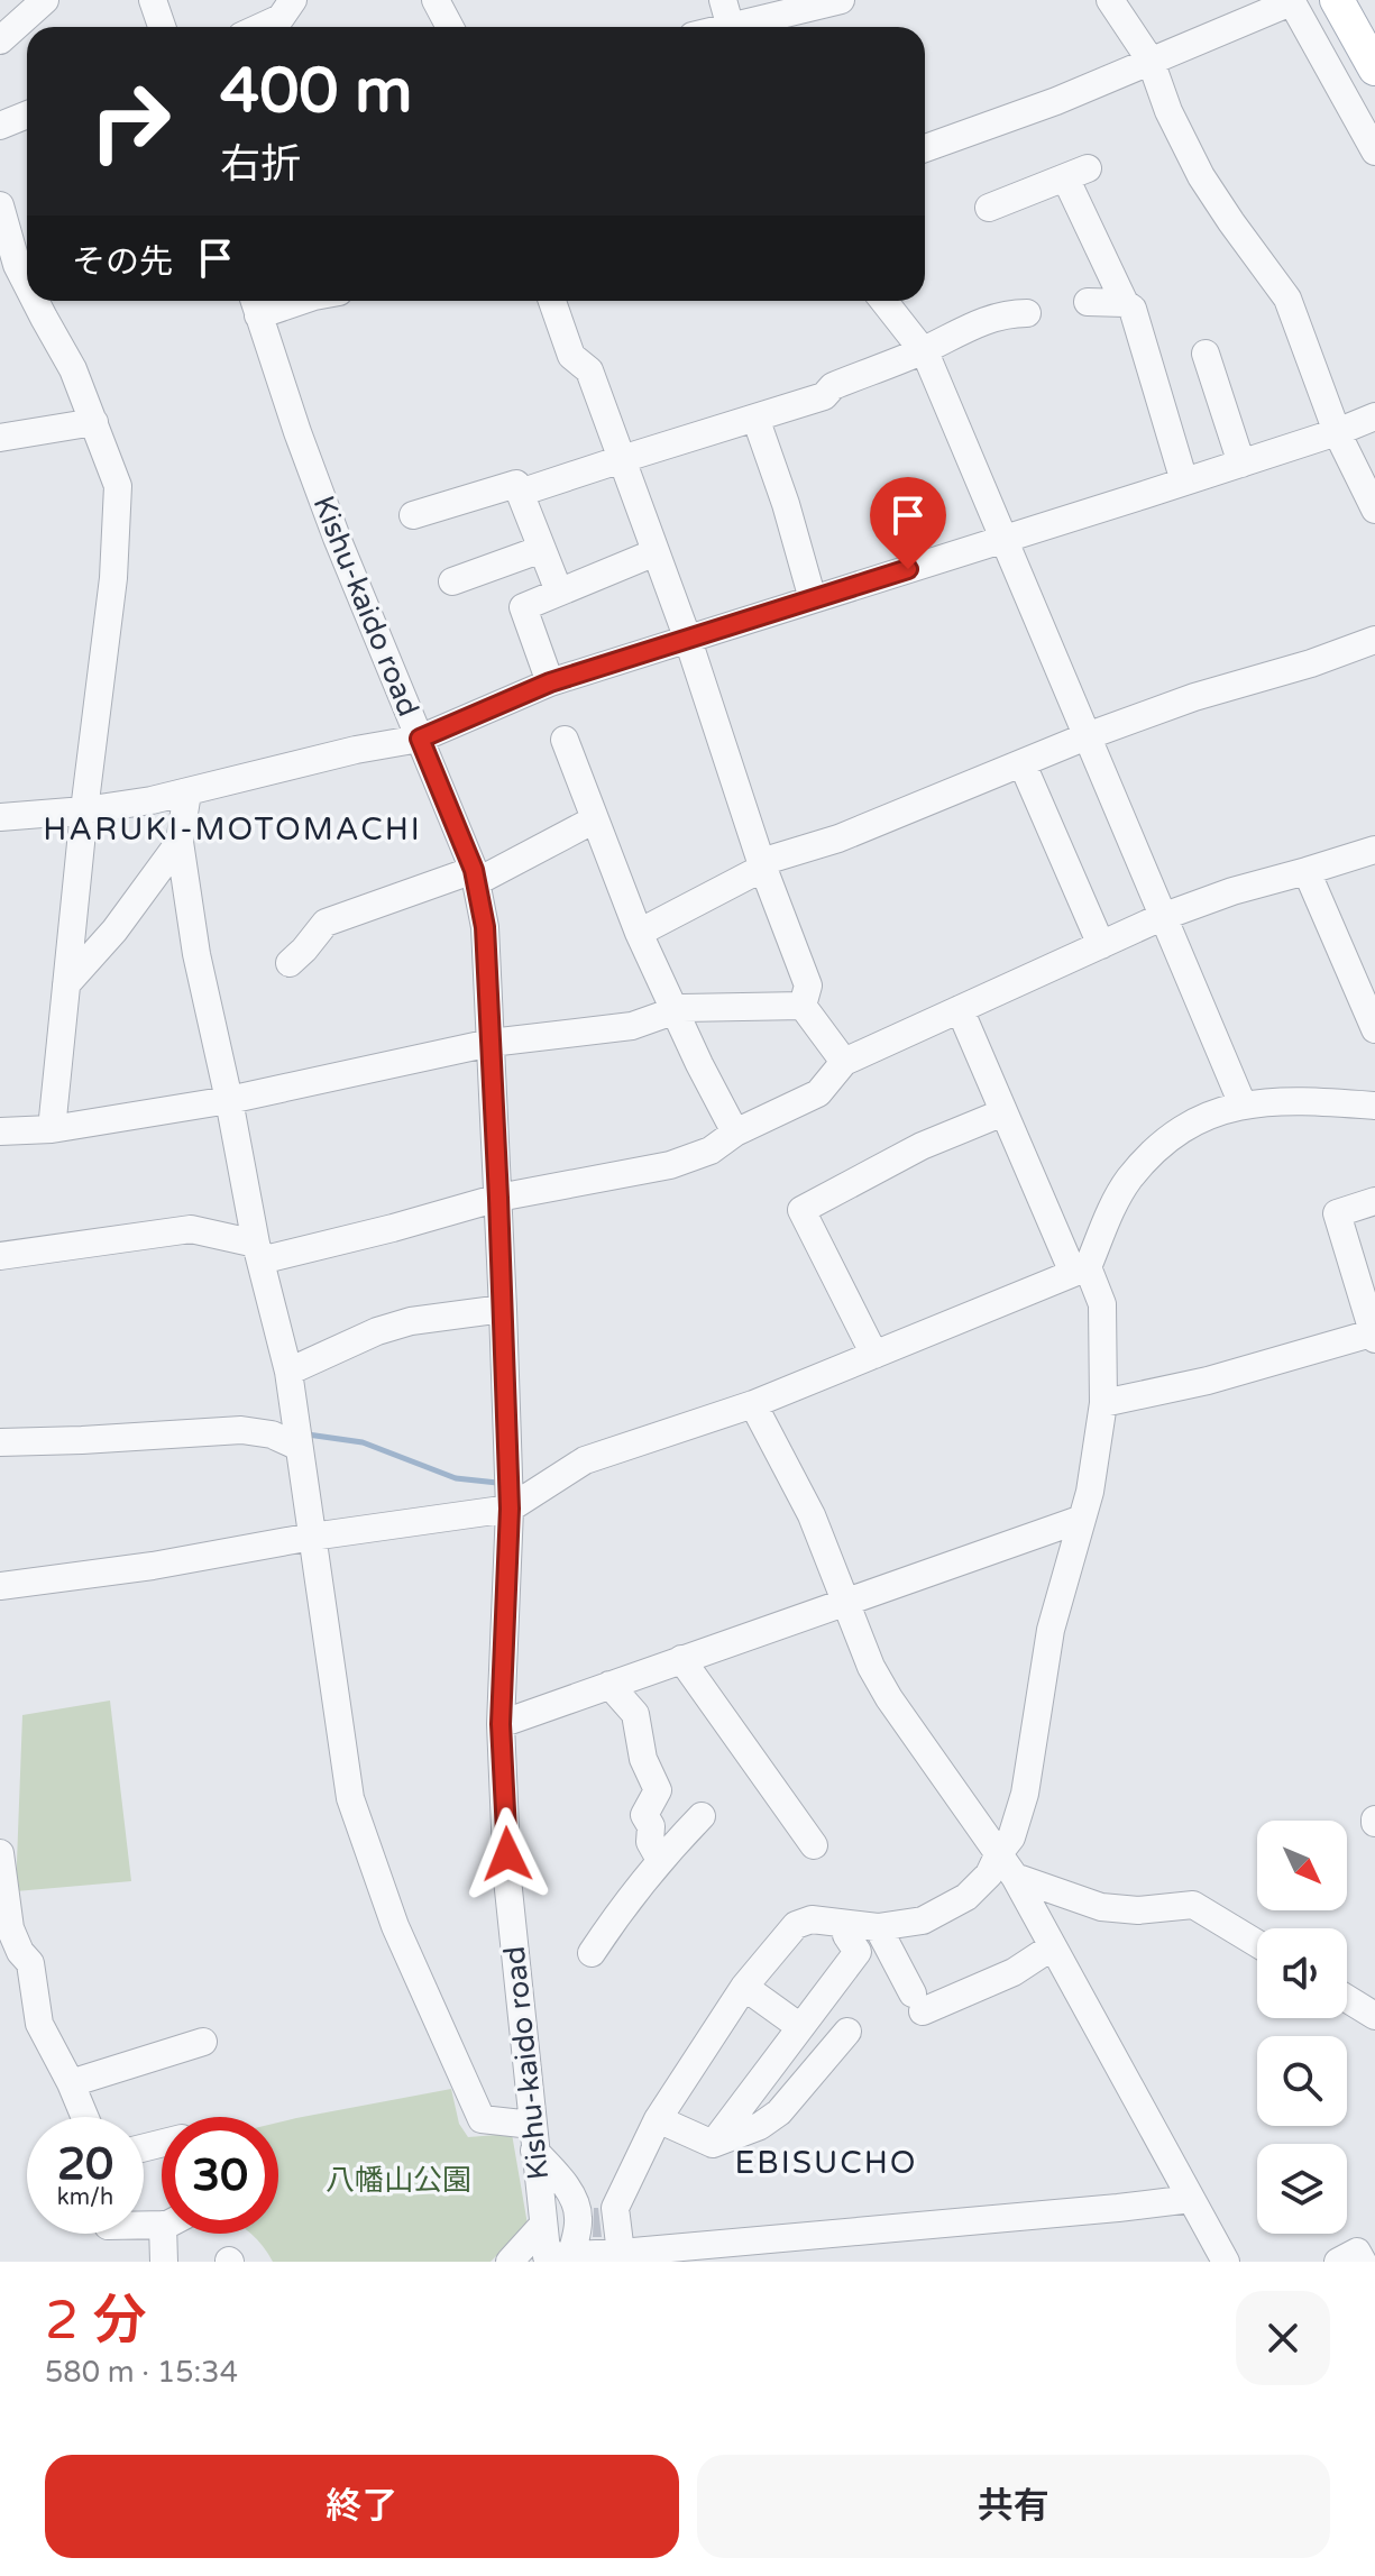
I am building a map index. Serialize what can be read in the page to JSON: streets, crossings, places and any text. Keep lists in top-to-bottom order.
{
  "streets": {
    "street": ["Kishu-kaido road"]
  },
  "districts": ["HARUKI-MOTOMACHI", "EBISUCHO"],
  "parks": ["八幡山公園"],
  "north": "bottom right",
  "page": {
    "turn": ["400 m", "右折"],
    "then": "その先",
    "speed": "20 km/h",
    "limit": "30",
    "heading": ["2 分", "580 m · 15:34"],
    "buttons": ["終了", "共有"]
  }
}
